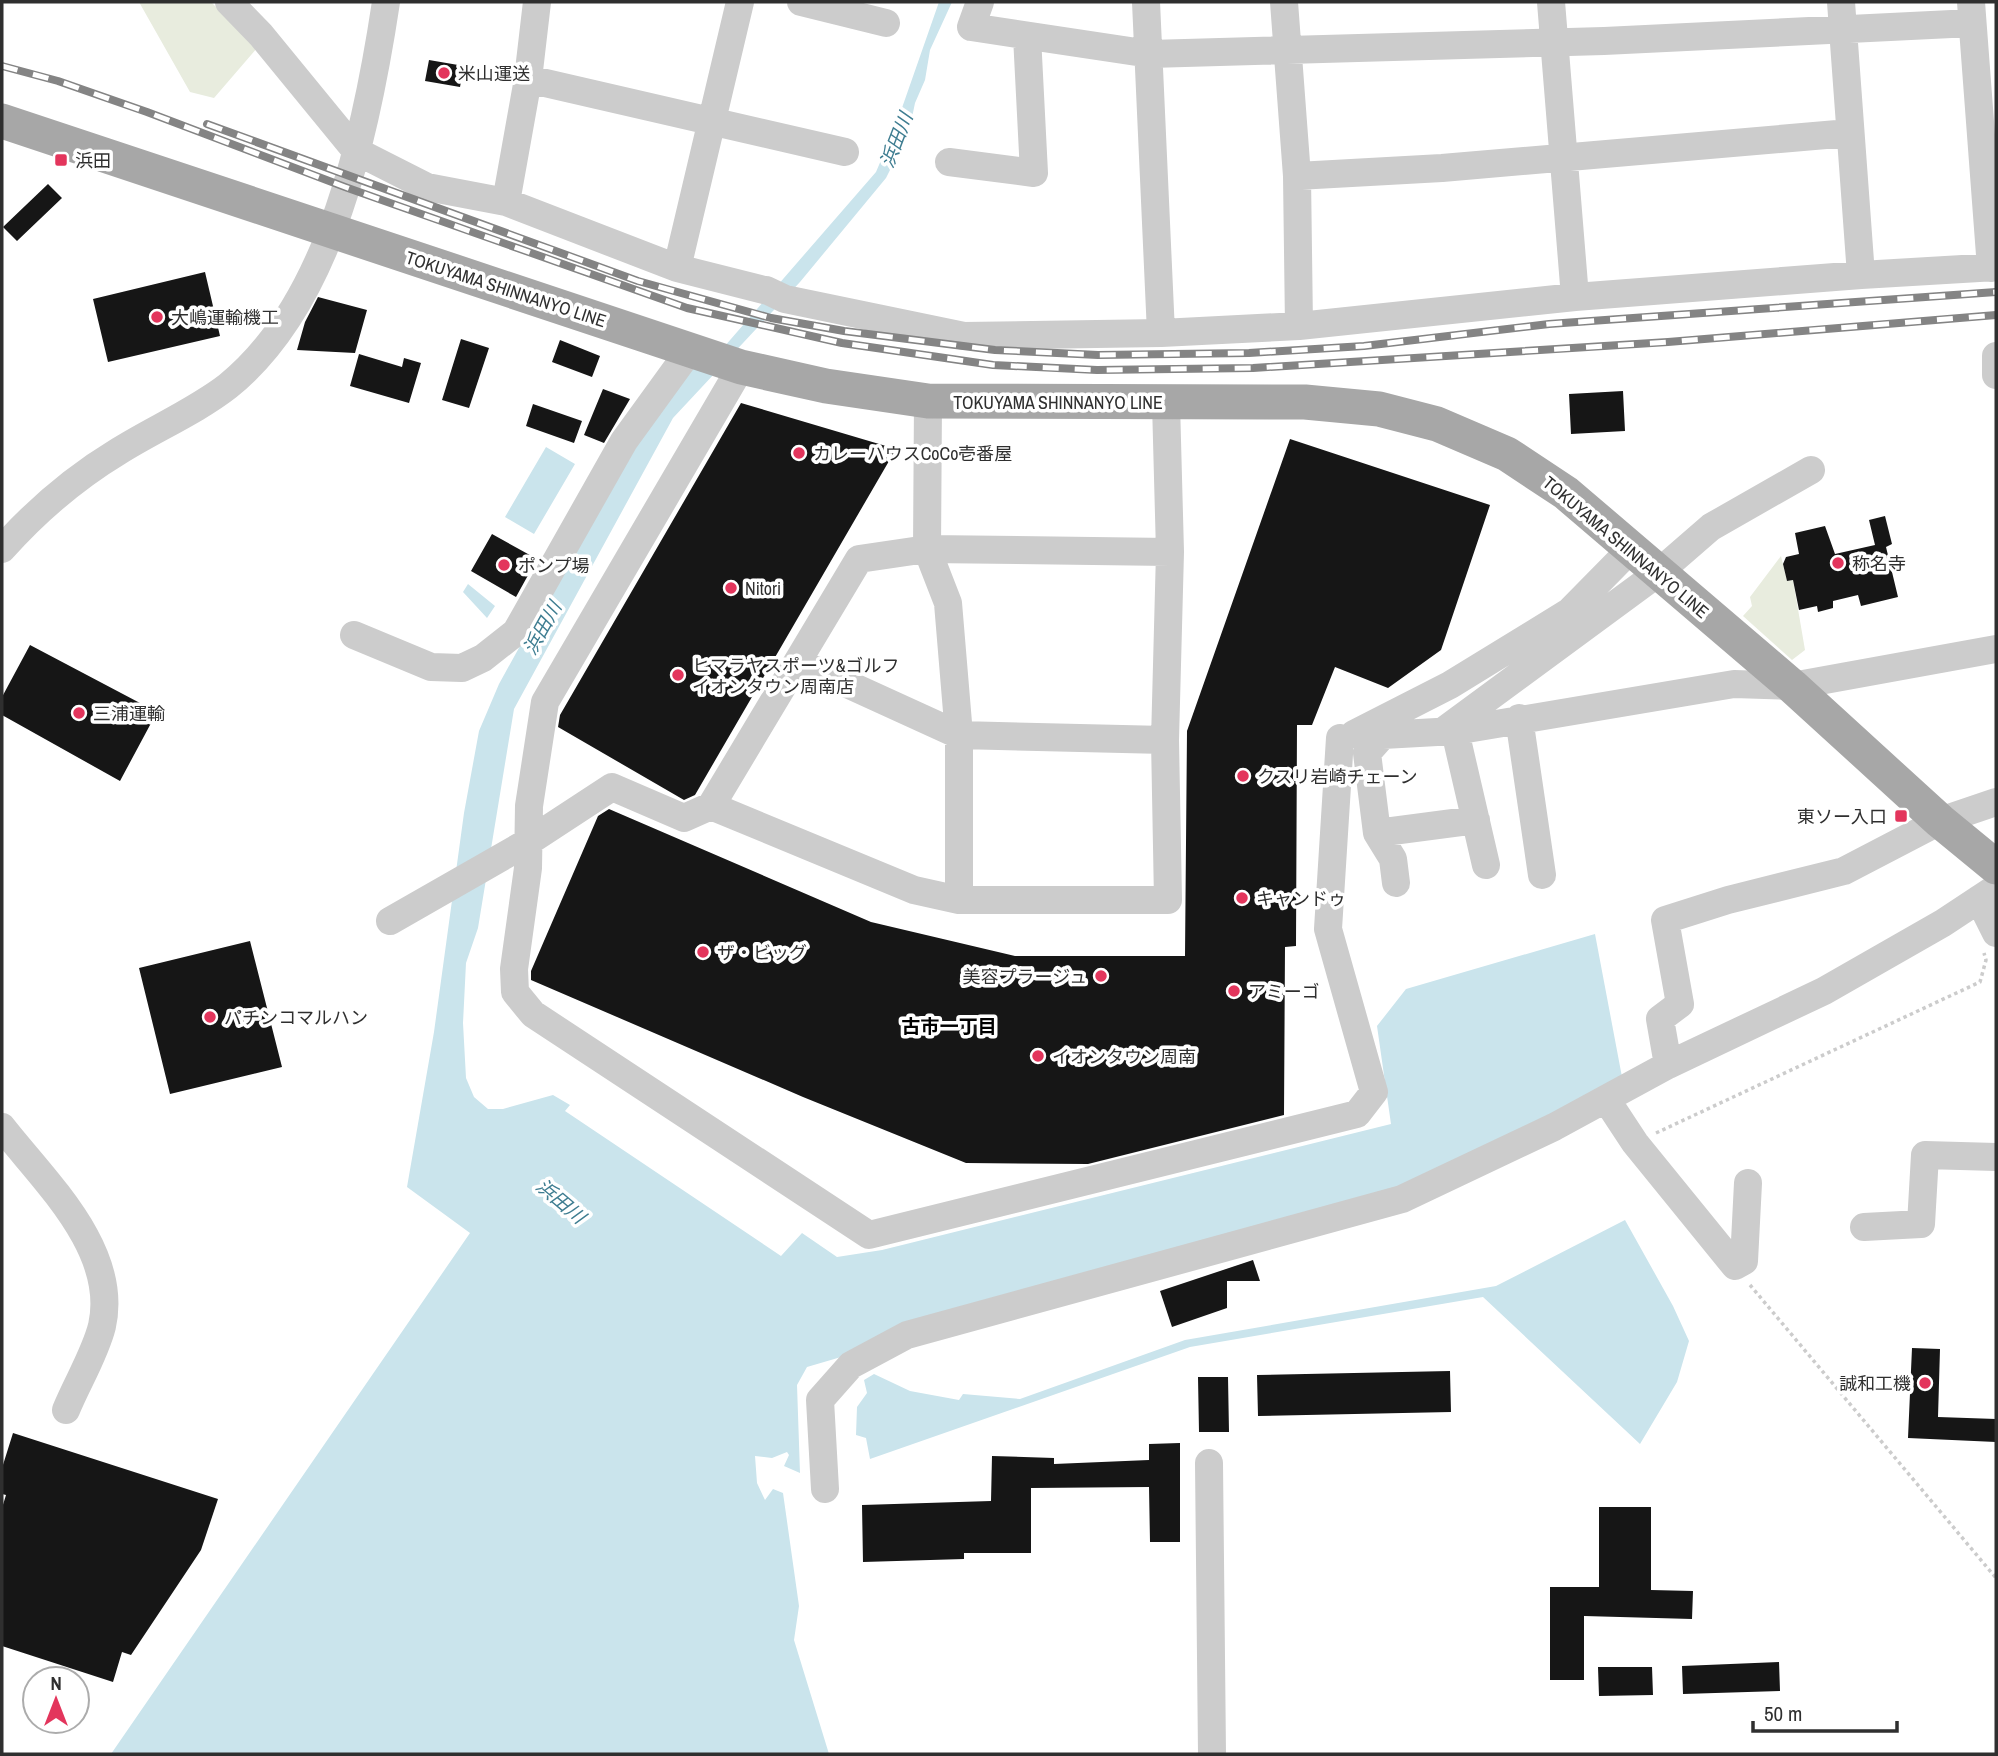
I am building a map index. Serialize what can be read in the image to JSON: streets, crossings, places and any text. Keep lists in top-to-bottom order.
{
  "streets": {
    "main road": ["TOKUYAMA SHINNANYO LINE"]
  },
  "districts": ["古市一丁目"],
  "water": ["浜田川"],
  "places": {
    "other": [
      "米山運送",
      "大嶋運輸機工",
      "カレーハウスCoCo壱番屋",
      "称名寺",
      "ポンプ場",
      "Nitori",
      "ヒマラヤスポーツ&ゴルフ イオンタウン周南店",
      "三浦運輸",
      "クスリ岩崎チェーン",
      "キャンドゥ",
      "ザ・ビッグ",
      "美容プラージュ",
      "アミーゴ",
      "パチンコマルハン",
      "イオンタウン周南",
      "誠和工機"
    ],
    "transit": ["浜田", "東ソー入口"]
  },
  "scale_bar": "50 m",
  "north": "top"
}
